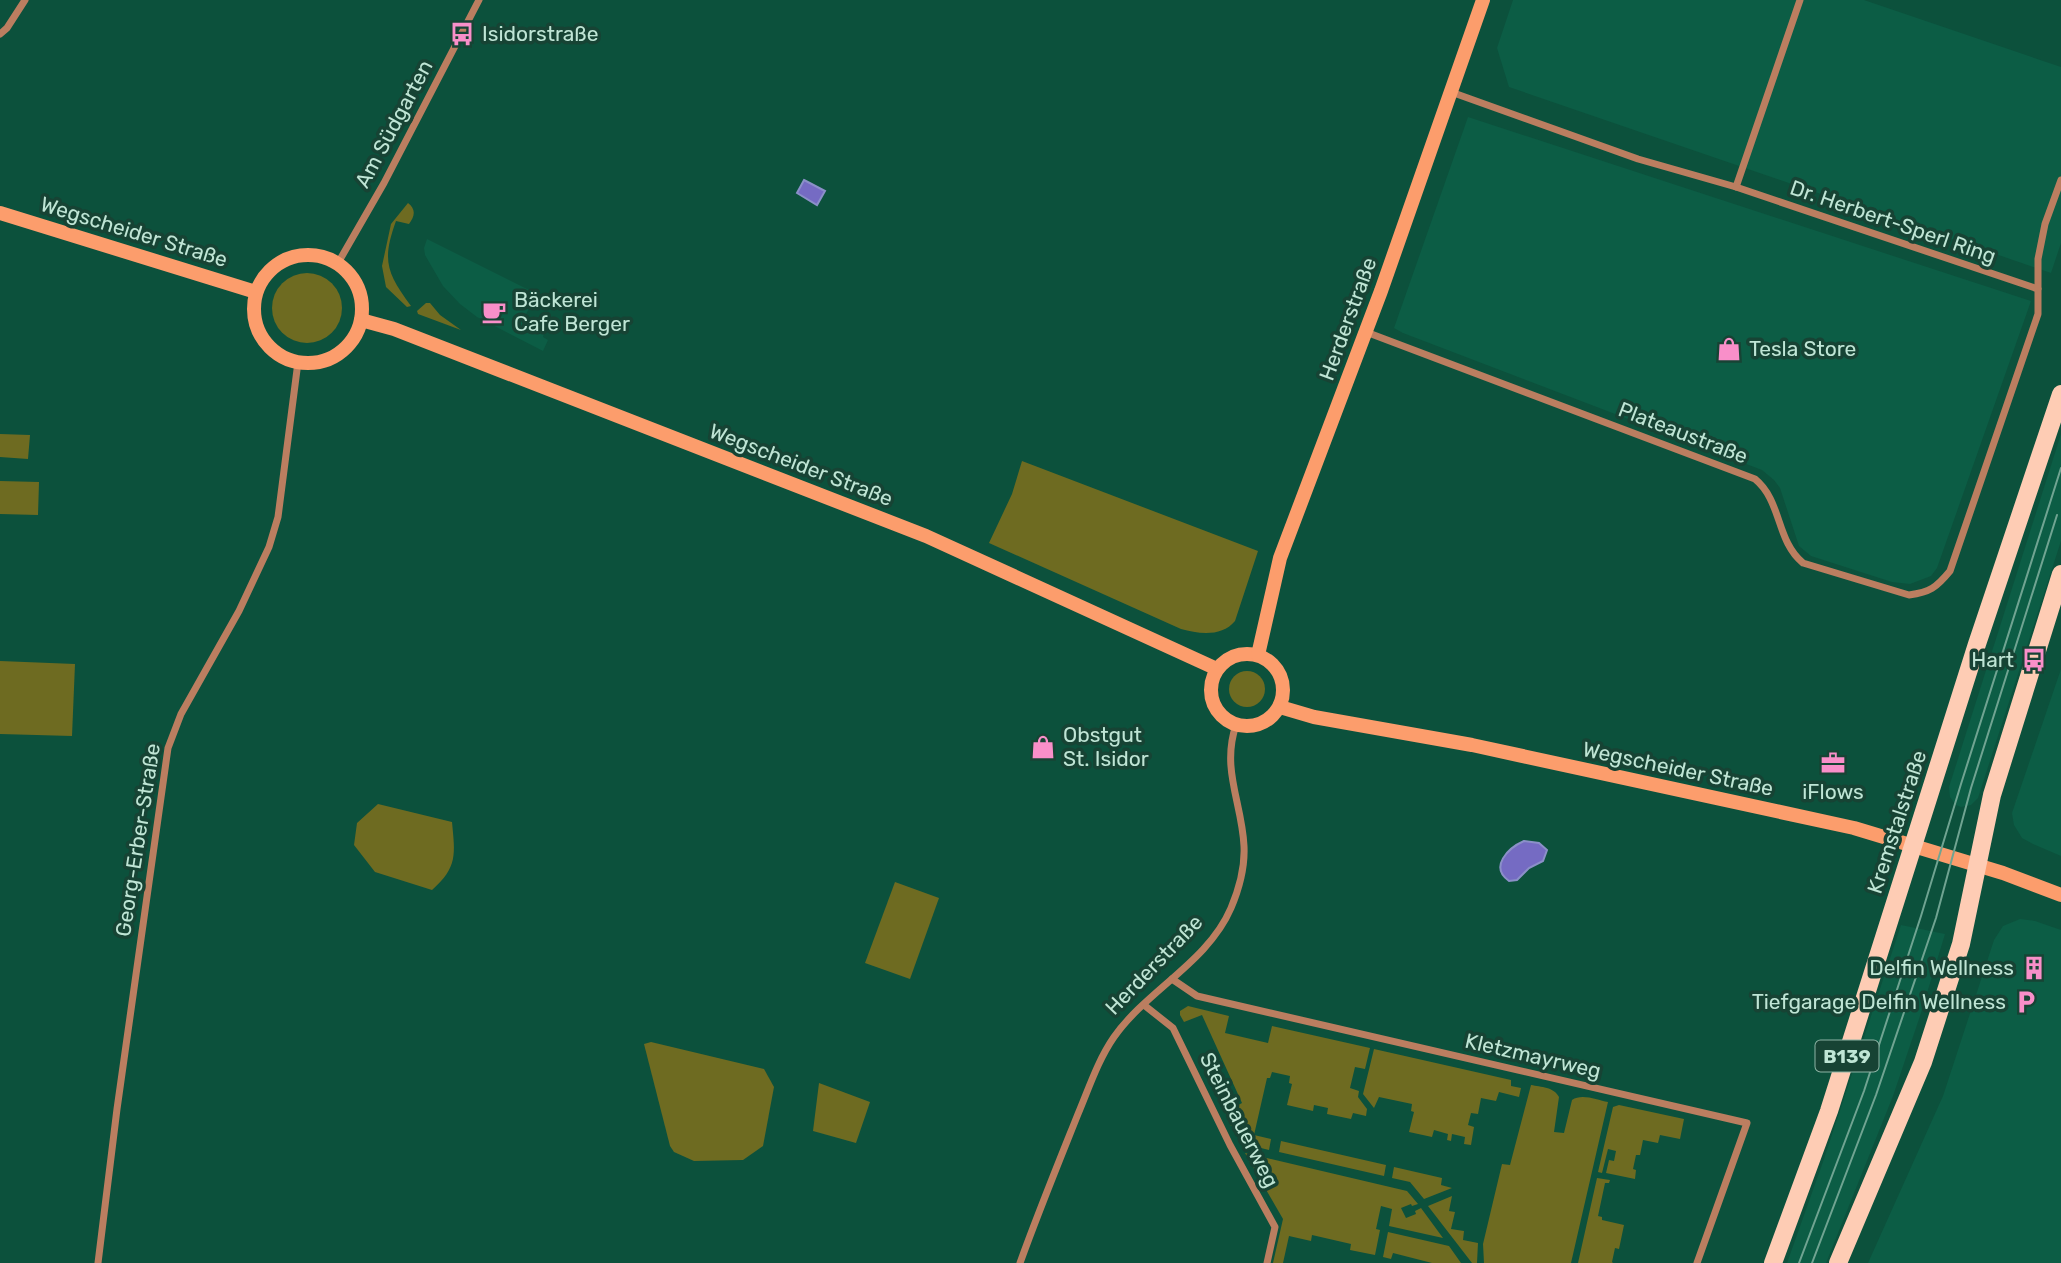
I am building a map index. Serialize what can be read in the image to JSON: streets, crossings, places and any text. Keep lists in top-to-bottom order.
{
  "streets": {
    "main road": ["Kremstalstraße", "B139"],
    "street": [
      "Am Südgarten",
      "Dr. Herbert-Sperl Ring",
      "Wegscheider Straße",
      "Herderstraße",
      "Plateaustraße",
      "Georg-Erber-Straße",
      "Kletzmayrweg",
      "Steinbauerweg"
    ]
  },
  "crossings": [
    ["Am Südgarten", "Wegscheider Straße"],
    ["Am Südgarten", "Georg-Erber-Straße"],
    ["Dr. Herbert-Sperl Ring", "Herderstraße"],
    ["Dr. Herbert-Sperl Ring", "Plateaustraße"],
    ["Wegscheider Straße", "Herderstraße"],
    ["Wegscheider Straße", "Kremstalstraße"],
    ["Wegscheider Straße", "Georg-Erber-Straße"],
    ["Herderstraße", "Plateaustraße"],
    ["Herderstraße", "Kletzmayrweg"],
    ["Herderstraße", "Steinbauerweg"]
  ],
  "places": {
    "bus stop": ["Isidorstraße", "Hart"],
    "cafe": ["Bäckerei Cafe Berger"],
    "shop": ["Tesla Store", "Obstgut St. Isidor"],
    "office": ["iFlows"],
    "building": ["Delfin Wellness"],
    "parking": ["Tiefgarage Delfin Wellness"]
  }
}
